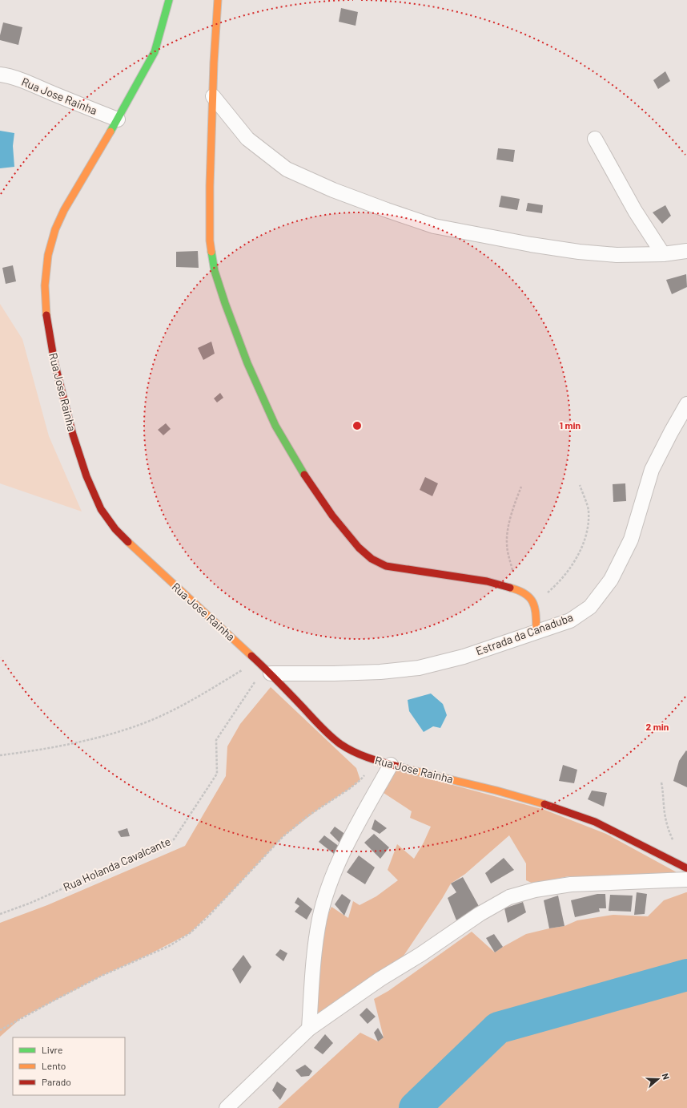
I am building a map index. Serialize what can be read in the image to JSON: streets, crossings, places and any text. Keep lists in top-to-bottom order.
{
  "streets": {
    "street": ["Rua Jose Rainha", "Estrada da Canaduba"],
    "path": ["Rua Holanda Cavalcante"]
  },
  "crossings": [
    ["Rua Jose Rainha", "Estrada da Canaduba"],
    ["Rua Jose Rainha", "Rua Holanda Cavalcante"],
    ["Estrada da Canaduba", "Rua Holanda Cavalcante"]
  ],
  "legend": ["Livre", "Lento", "Parado"],
  "north": "right",
  "rings": ["1 min", "2 min"]
}
